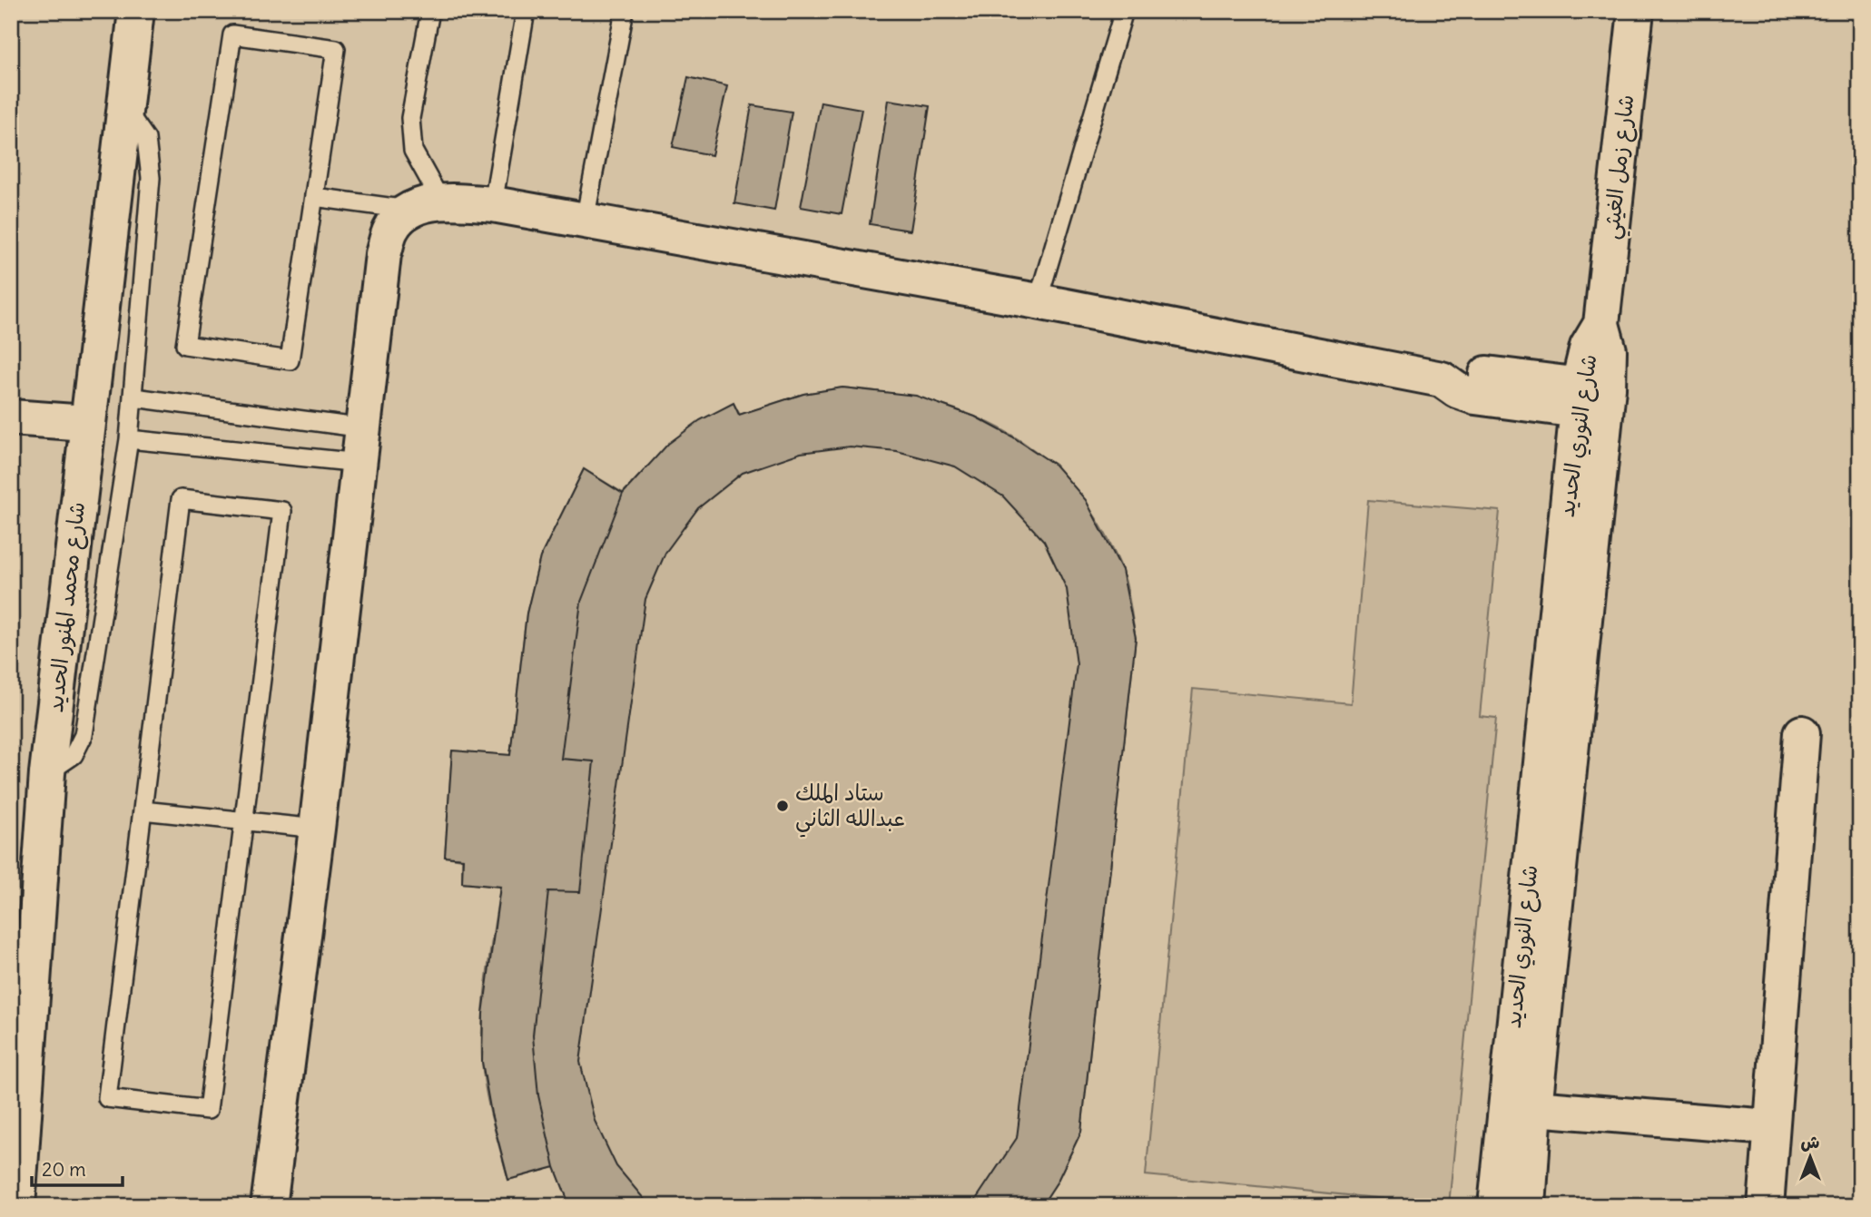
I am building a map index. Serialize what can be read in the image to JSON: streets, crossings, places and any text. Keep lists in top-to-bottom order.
{
  "streets": {
    "street": ["شارع زمل الغيثي", "شارع النوري الحديد", "شارع محمد المنور الحديد"]
  },
  "crossings": [
    ["شارع زمل الغيثي", "شارع النوري الحديد"]
  ],
  "places": ["ستاد الملك عبدالله الثاني"],
  "scale_bar": "20 m",
  "north": "top"
}
